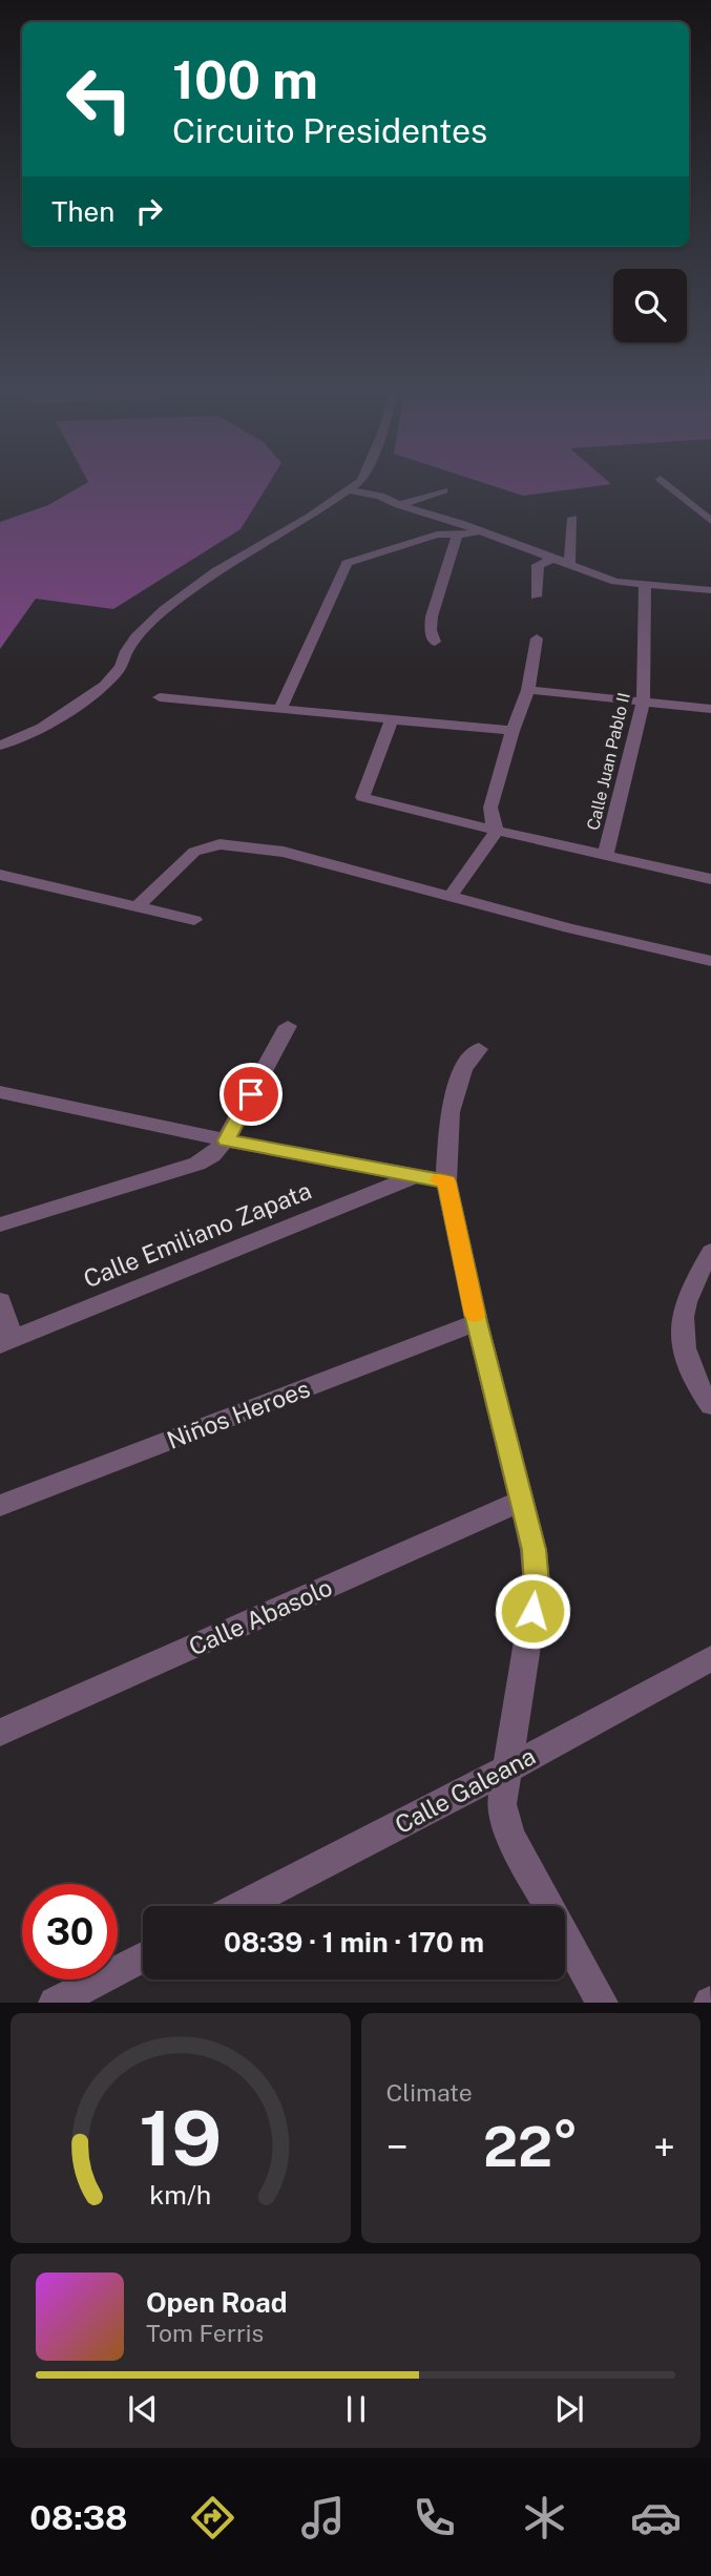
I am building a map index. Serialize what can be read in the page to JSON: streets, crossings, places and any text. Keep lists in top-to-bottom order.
{
  "streets": {
    "street": [
      "Calle Juan Pablo II",
      "Calle Emiliano Zapata",
      "Niños Heroes",
      "Calle Abasolo",
      "Calle Galeana"
    ]
  },
  "page": {
    "turn": ["100 m", "Circuito Presidentes"],
    "then": "Then",
    "limit": "30",
    "trip": "08:39 · 1 min · 170 m",
    "tile": "Climate",
    "heat": ["−", "22°", "+"],
    "song": ["Open Road", "Tom Ferris"],
    "tabs": "08:38",
    "gauge": ["19", "km/h"]
  }
}
